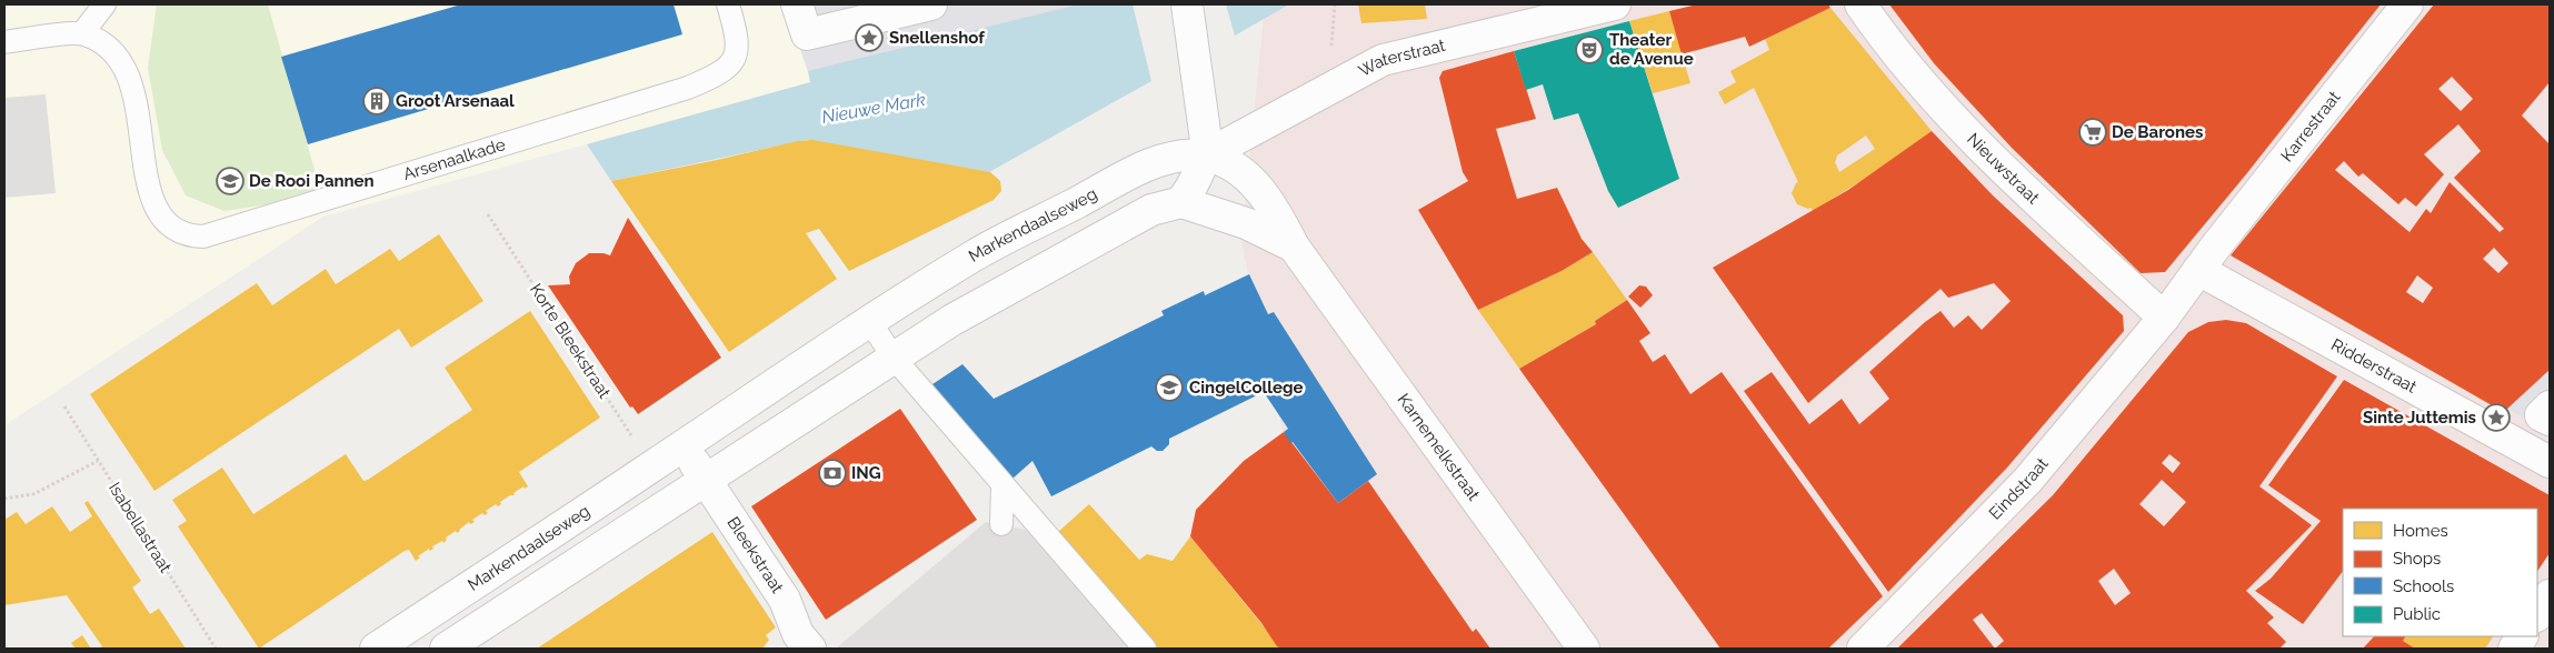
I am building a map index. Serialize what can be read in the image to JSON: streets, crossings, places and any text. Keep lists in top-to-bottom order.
{
  "streets": {
    "street": [
      "Waterstraat",
      "Karrestraat",
      "Nieuwstraat",
      "Markendaalseweg",
      "Ridderstraat",
      "Karnemelkstraat",
      "Eindstraat",
      "Bleekstraat"
    ],
    "lane": ["Arsenaalkade"],
    "path": ["Korte Bleekstraat", "Isabellastraat"]
  },
  "crossings": [
    ["Waterstraat", "Markendaalseweg"],
    ["Waterstraat", "Karnemelkstraat"],
    ["Karrestraat", "Nieuwstraat"],
    ["Karrestraat", "Ridderstraat"],
    ["Karrestraat", "Eindstraat"],
    ["Nieuwstraat", "Eindstraat"],
    ["Markendaalseweg", "Korte Bleekstraat"],
    ["Markendaalseweg", "Karnemelkstraat"]
  ],
  "water": ["Nieuwe Mark"],
  "places": {
    "place": ["Snellenshof", "Sinte Juttemis"],
    "theatre": ["Theater de Avenue"],
    "building": ["Groot Arsenaal"],
    "supermarket": ["De Barones"],
    "school or university": ["De Rooi Pannen", "CingelCollege"],
    "bank": ["ING"]
  },
  "legend": [
    "Homes",
    "Shops",
    "Schools",
    "Public"
  ]
}
